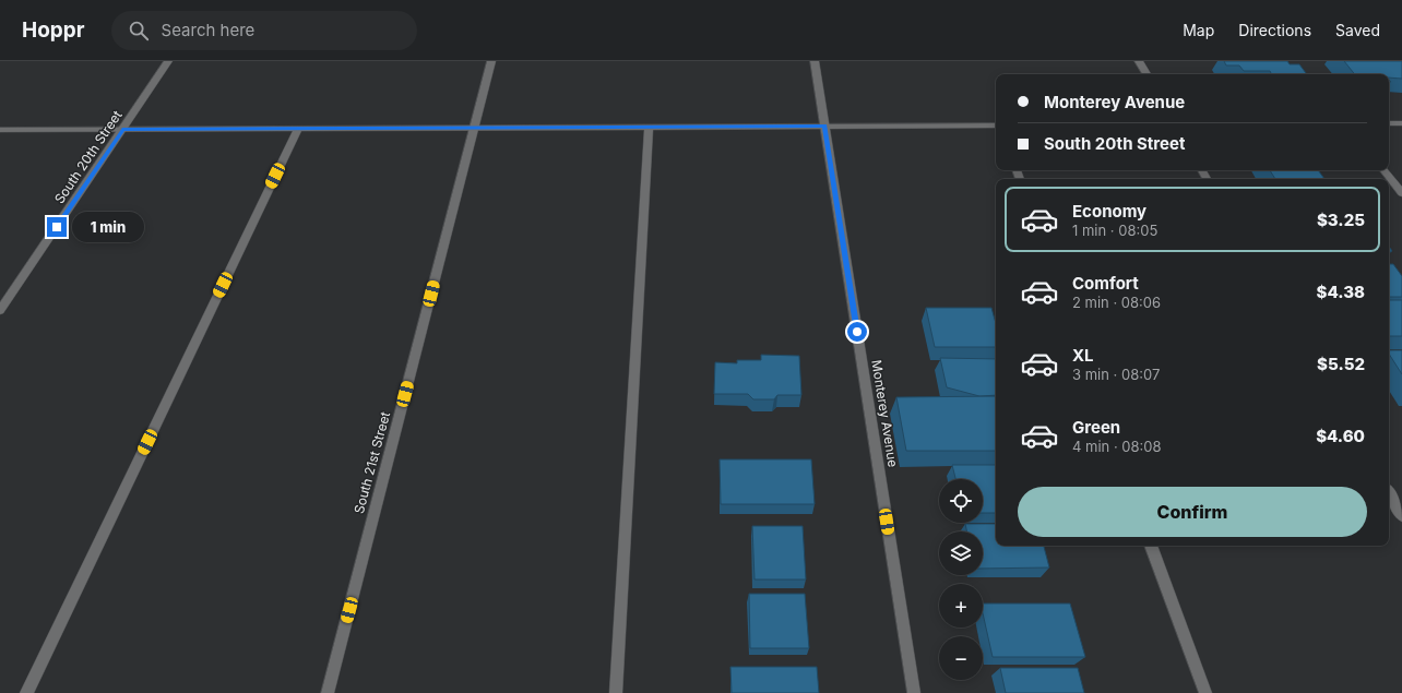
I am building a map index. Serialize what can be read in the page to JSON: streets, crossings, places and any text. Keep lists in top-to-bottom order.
{
  "streets": {
    "street": ["South 20th Street", "Monterey Avenue", "South 21st Street"]
  },
  "page": {
    "header": "Hoppr",
    "search": "Search here",
    "nav": ["Map", "Directions", "Saved"],
    "banner": ["Monterey Avenue", "South 20th Street"],
    "list": [
      {
        "name": "Economy",
        "note": "1 min · 08:05",
        "value": "$3.25"
      },
      {
        "name": "Comfort",
        "note": "2 min · 08:06",
        "value": "$4.38"
      },
      {
        "name": "XL",
        "note": "3 min · 08:07",
        "value": "$5.52"
      },
      {
        "name": "Green",
        "note": "4 min · 08:08",
        "value": "$4.60"
      }
    ],
    "bubble": "1 min",
    "buttons": "Confirm",
    "map_buttons": ["+", "−"]
  }
}
